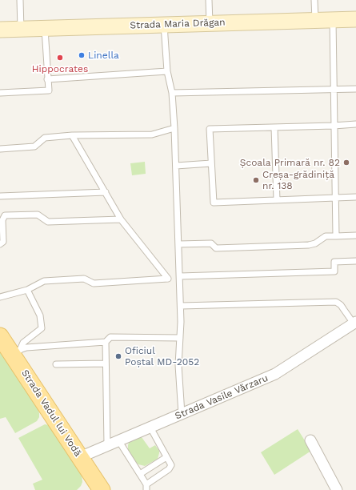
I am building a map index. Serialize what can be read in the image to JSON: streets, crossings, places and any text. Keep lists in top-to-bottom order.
{
  "streets": {
    "main road": ["Strada Maria Drăgan", "Strada Vadul lui Vodă"],
    "street": ["Strada Vasile Vărzaru"]
  },
  "crossings": [
    ["Strada Vasile Vărzaru", "Strada Vadul lui Vodă"]
  ],
  "places": [
    "Linella",
    "Hippocrates",
    "Școala Primară nr. 82",
    "Creșa-grădiniță nr. 138",
    "Oficiul Poștal MD-2052"
  ]
}
